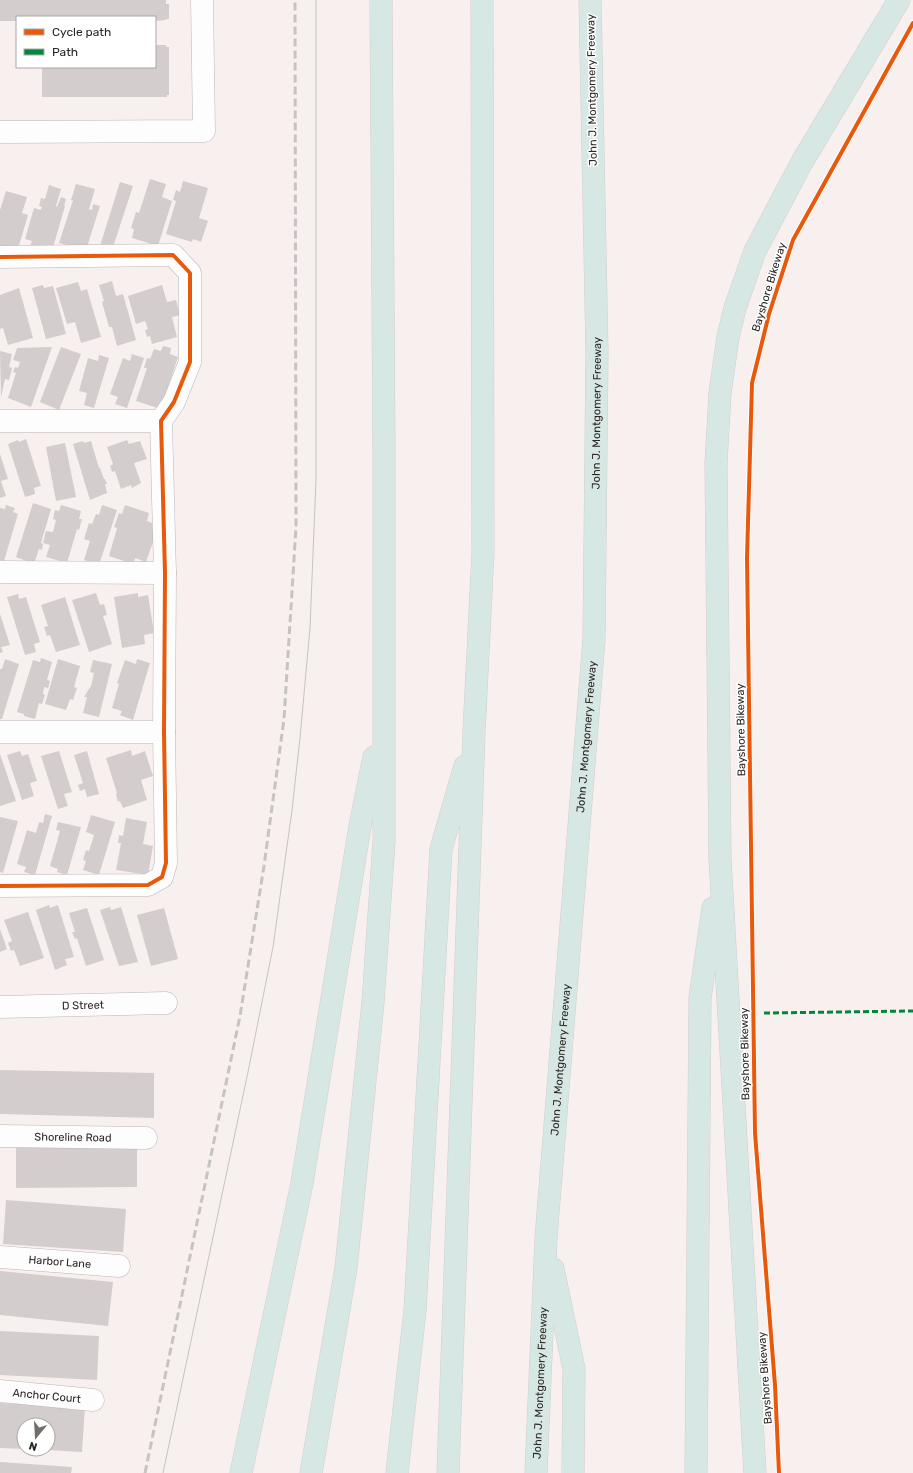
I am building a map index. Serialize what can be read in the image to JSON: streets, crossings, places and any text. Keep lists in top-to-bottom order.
{
  "streets": {
    "highway": ["John J. Montgomery Freeway"],
    "street": [
      "D Street",
      "Shoreline Road",
      "Harbor Lane",
      "Anchor Court"
    ],
    "cycle path": ["Bayshore Bikeway"]
  },
  "legend": ["Cycle path", "Path"],
  "north": "bottom"
}
